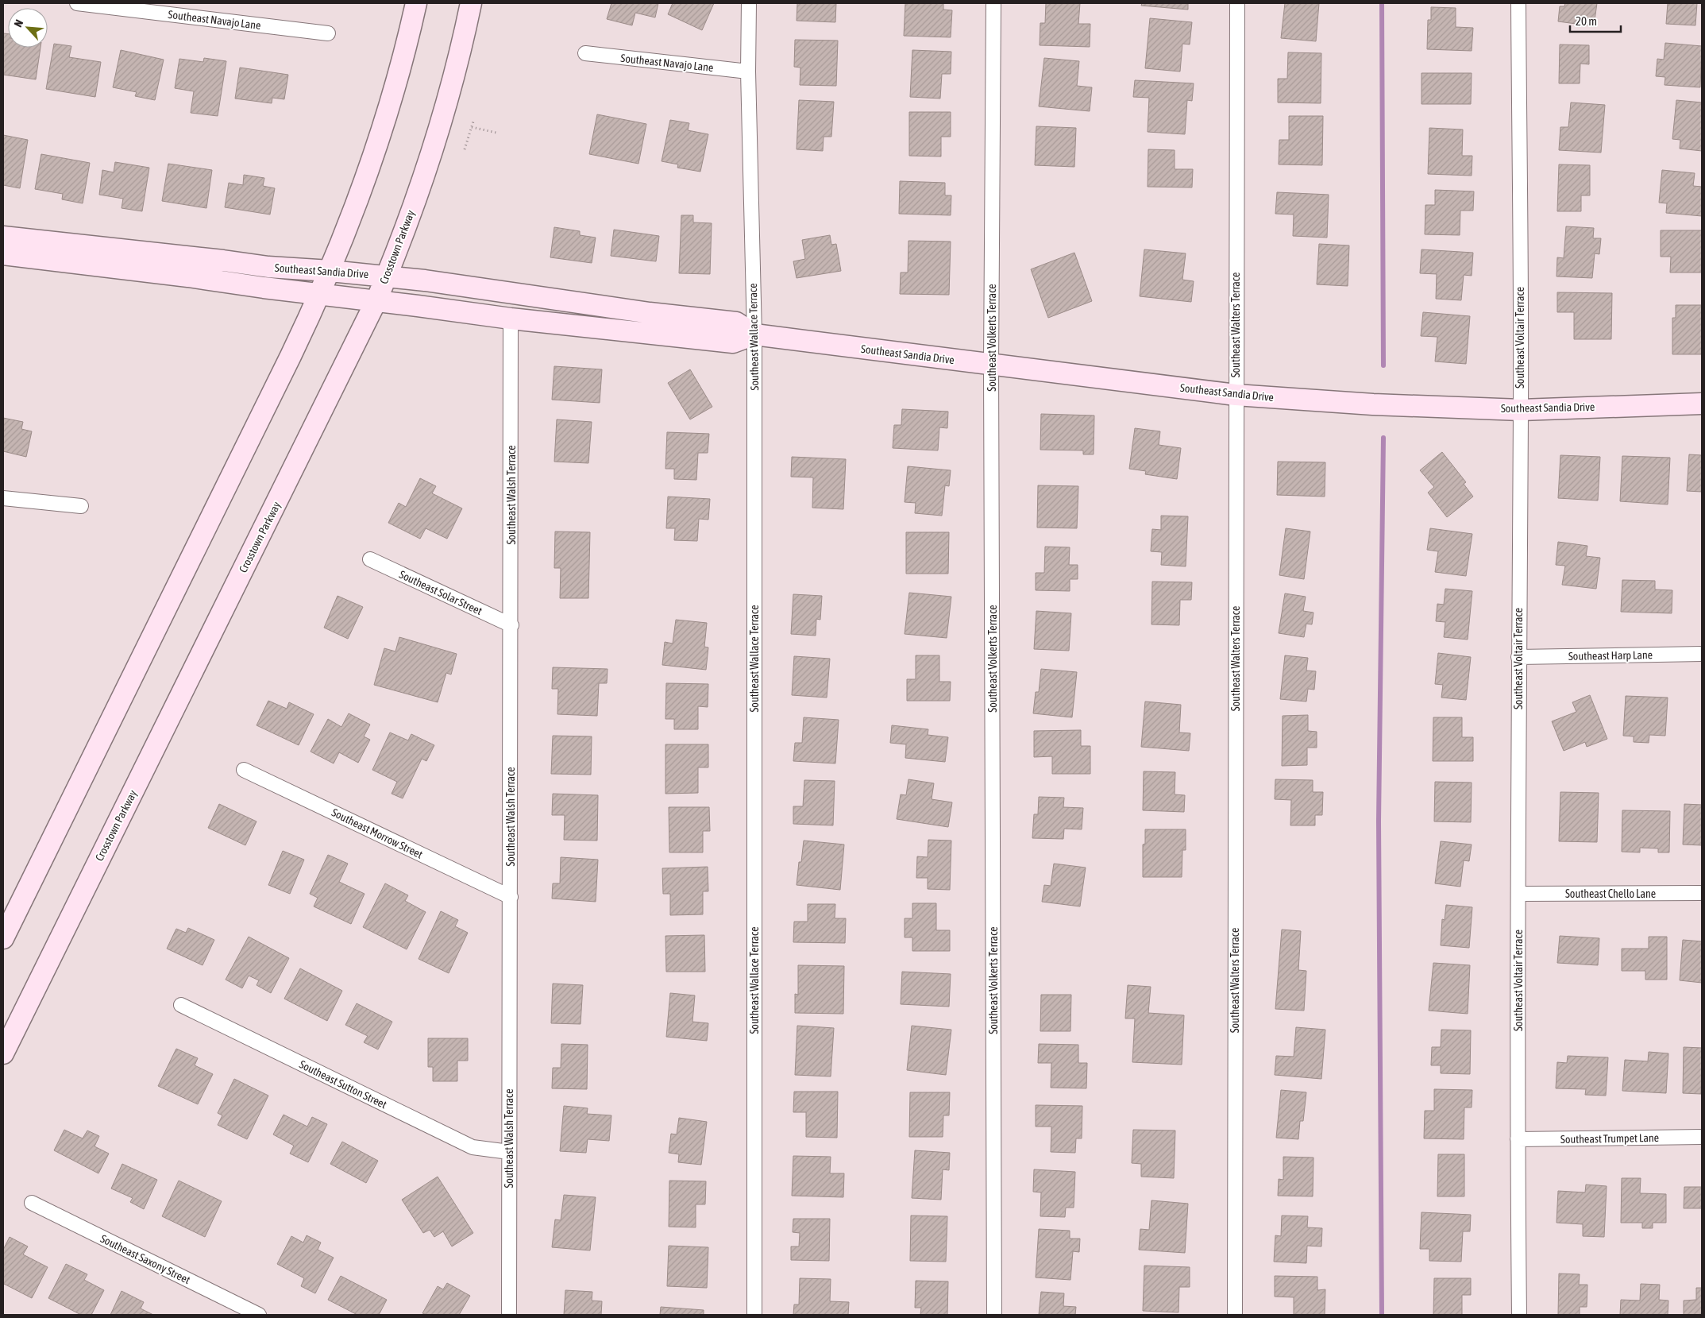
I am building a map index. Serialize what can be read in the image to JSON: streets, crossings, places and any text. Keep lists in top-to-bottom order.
{
  "streets": {
    "street": [
      "Southeast Navajo Lane",
      "Crosstown Parkway",
      "Southeast Sandia Drive",
      "Southeast Walters Terrace",
      "Southeast Wallace Terrace",
      "Southeast Volkerts Terrace",
      "Southeast Voltair Terrace",
      "Southeast Walsh Terrace",
      "Southeast Solar Street",
      "Southeast Harp Lane",
      "Southeast Morrow Street",
      "Southeast Chello Lane",
      "Southeast Sutton Street",
      "Southeast Trumpet Lane",
      "Southeast Saxony Street"
    ]
  },
  "crossings": [
    ["Southeast Navajo Lane", "Southeast Wallace Terrace"],
    ["Crosstown Parkway", "Southeast Sandia Drive"],
    ["Southeast Sandia Drive", "Southeast Walters Terrace"],
    ["Southeast Sandia Drive", "Southeast Wallace Terrace"],
    ["Southeast Sandia Drive", "Southeast Volkerts Terrace"],
    ["Southeast Sandia Drive", "Southeast Voltair Terrace"],
    ["Southeast Sandia Drive", "Southeast Walsh Terrace"],
    ["Southeast Voltair Terrace", "Southeast Harp Lane"],
    ["Southeast Voltair Terrace", "Southeast Chello Lane"],
    ["Southeast Voltair Terrace", "Southeast Trumpet Lane"],
    ["Southeast Walsh Terrace", "Southeast Solar Street"],
    ["Southeast Walsh Terrace", "Southeast Morrow Street"],
    ["Southeast Walsh Terrace", "Southeast Sutton Street"]
  ],
  "scale_bar": "20 m",
  "north": "top left"
}
